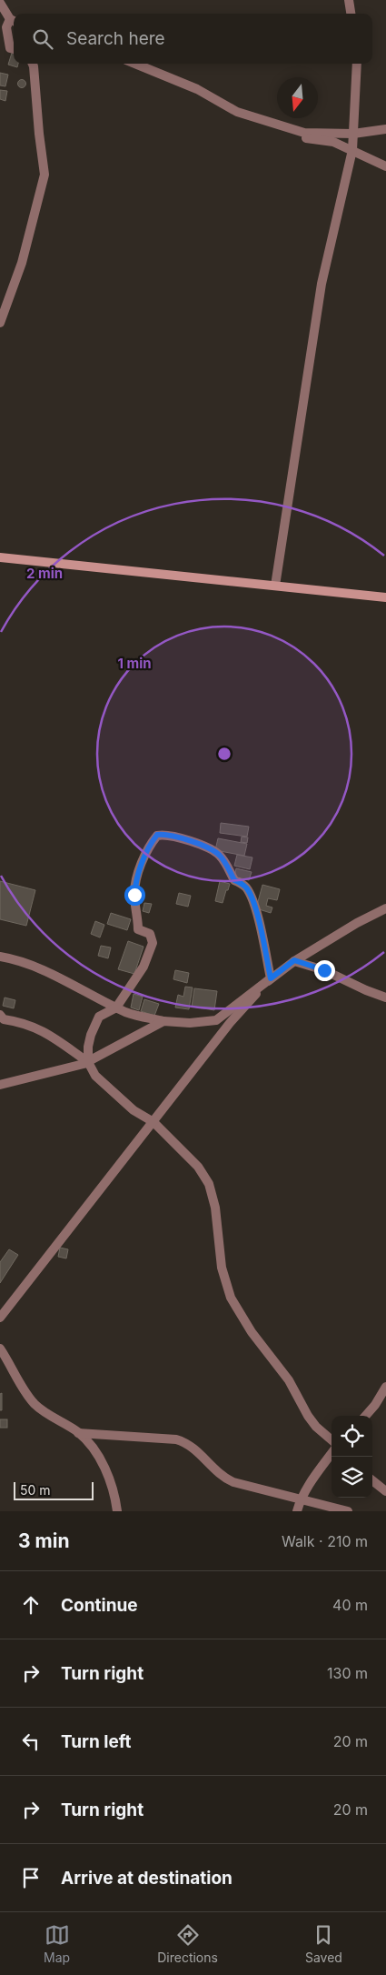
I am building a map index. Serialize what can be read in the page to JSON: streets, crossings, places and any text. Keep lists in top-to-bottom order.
{
  "scale_bar": "50 m",
  "north": "bottom",
  "page": {
    "search": "Search here",
    "scale": "50 m",
    "heading": ["3 min", "Walk · 210 m"],
    "list": [
      ["Continue", "40 m"],
      ["Turn right", "130 m"],
      ["Turn left", "20 m"],
      ["Turn right", "20 m"],
      "Arrive at destination"
    ],
    "nav": ["Map", "Directions", "Saved"]
  },
  "rings": ["2 min", "1 min"]
}
